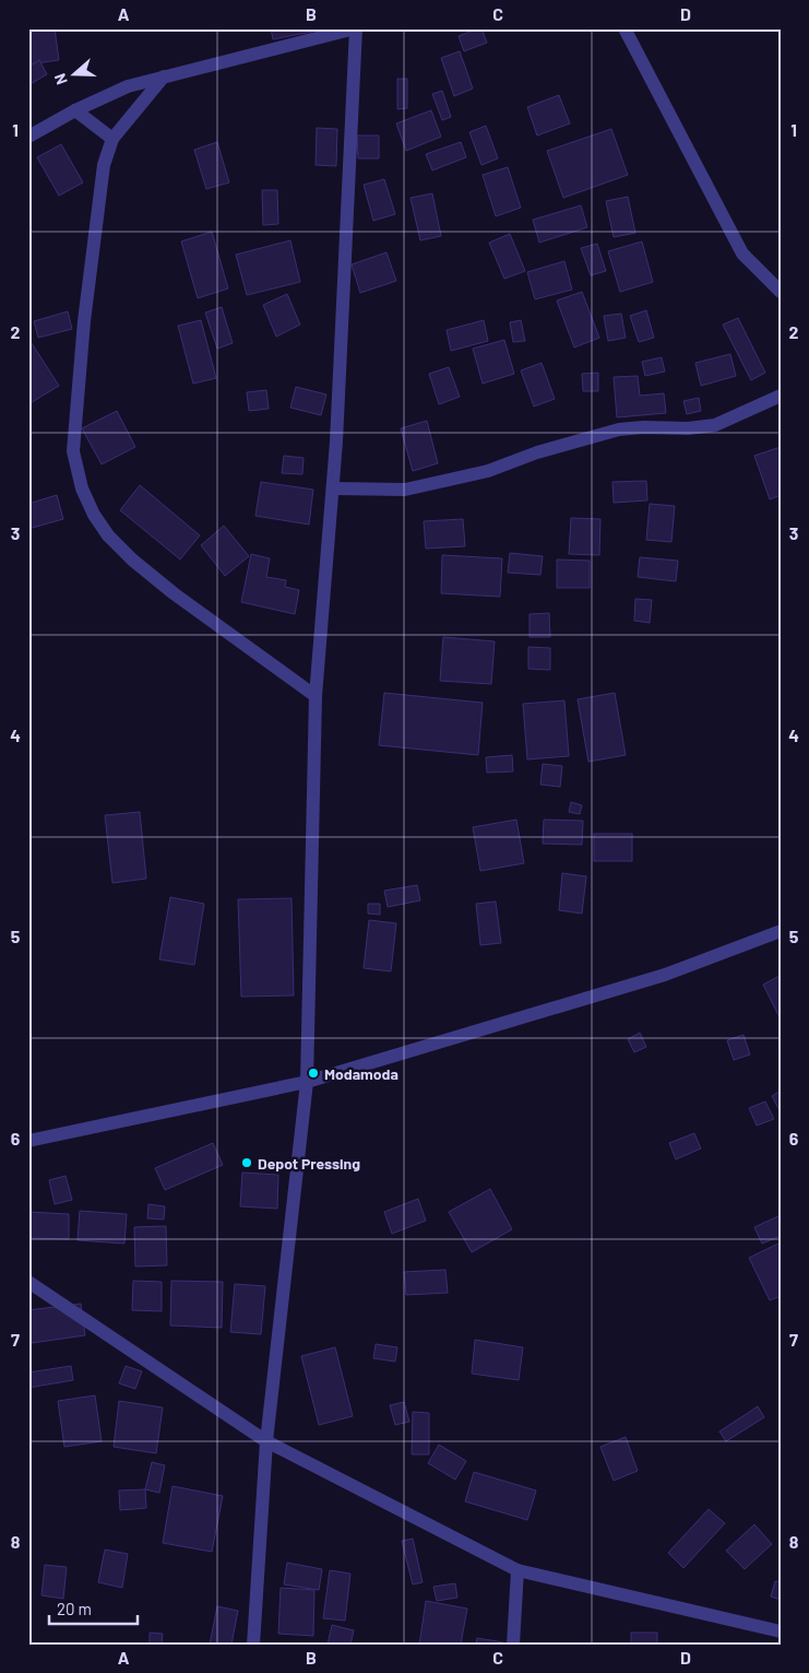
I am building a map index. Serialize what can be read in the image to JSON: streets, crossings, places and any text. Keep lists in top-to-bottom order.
{
  "places": ["Modamoda", "Depot Pressing"],
  "scale_bar": "20 m",
  "north": "left",
  "grid": {
    "columns": [
      "A",
      "B",
      "C",
      "D"
    ],
    "rows": [
      "1",
      "2",
      "3",
      "4",
      "5",
      "6",
      "7",
      "8"
    ]
  }
}
